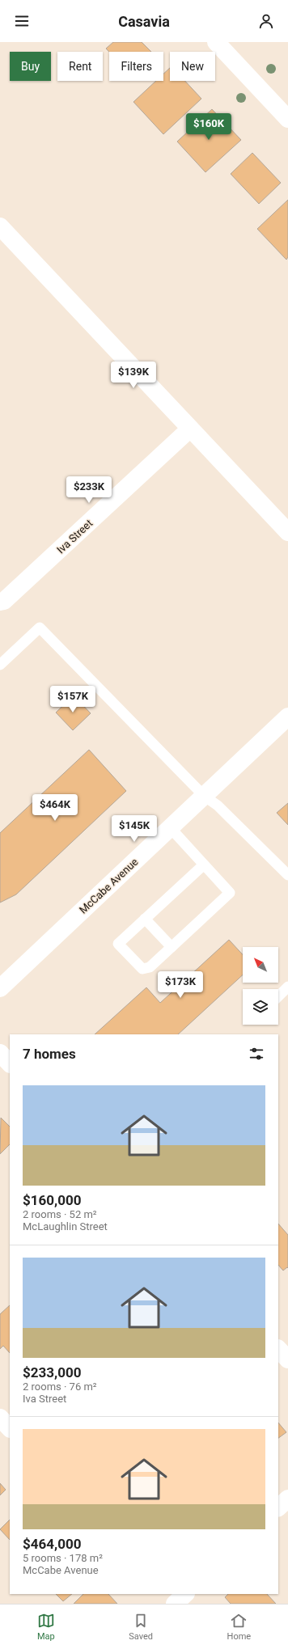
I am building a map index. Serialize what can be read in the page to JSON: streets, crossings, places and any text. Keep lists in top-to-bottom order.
{
  "streets": {
    "street": ["Iva Street", "McCabe Avenue"]
  },
  "north": "top left",
  "page": {
    "header": "Casavia",
    "chip": [
      "Buy",
      "Rent",
      "Filters",
      "New"
    ],
    "price": [
      "$160K",
      "$139K",
      "$233K",
      "$157K",
      "$464K",
      "$145K",
      "$173K"
    ],
    "heading": "7 homes",
    "list": [
      {
        "name": "$160,000",
        "note": "2 rooms · 52 m² · McLaughlin Street"
      },
      {
        "name": "$233,000",
        "note": "2 rooms · 76 m² · Iva Street"
      },
      {
        "name": "$464,000",
        "note": "5 rooms · 178 m² · McCabe Avenue"
      }
    ],
    "tabs": ["Map", "Saved", "Home"]
  }
}
